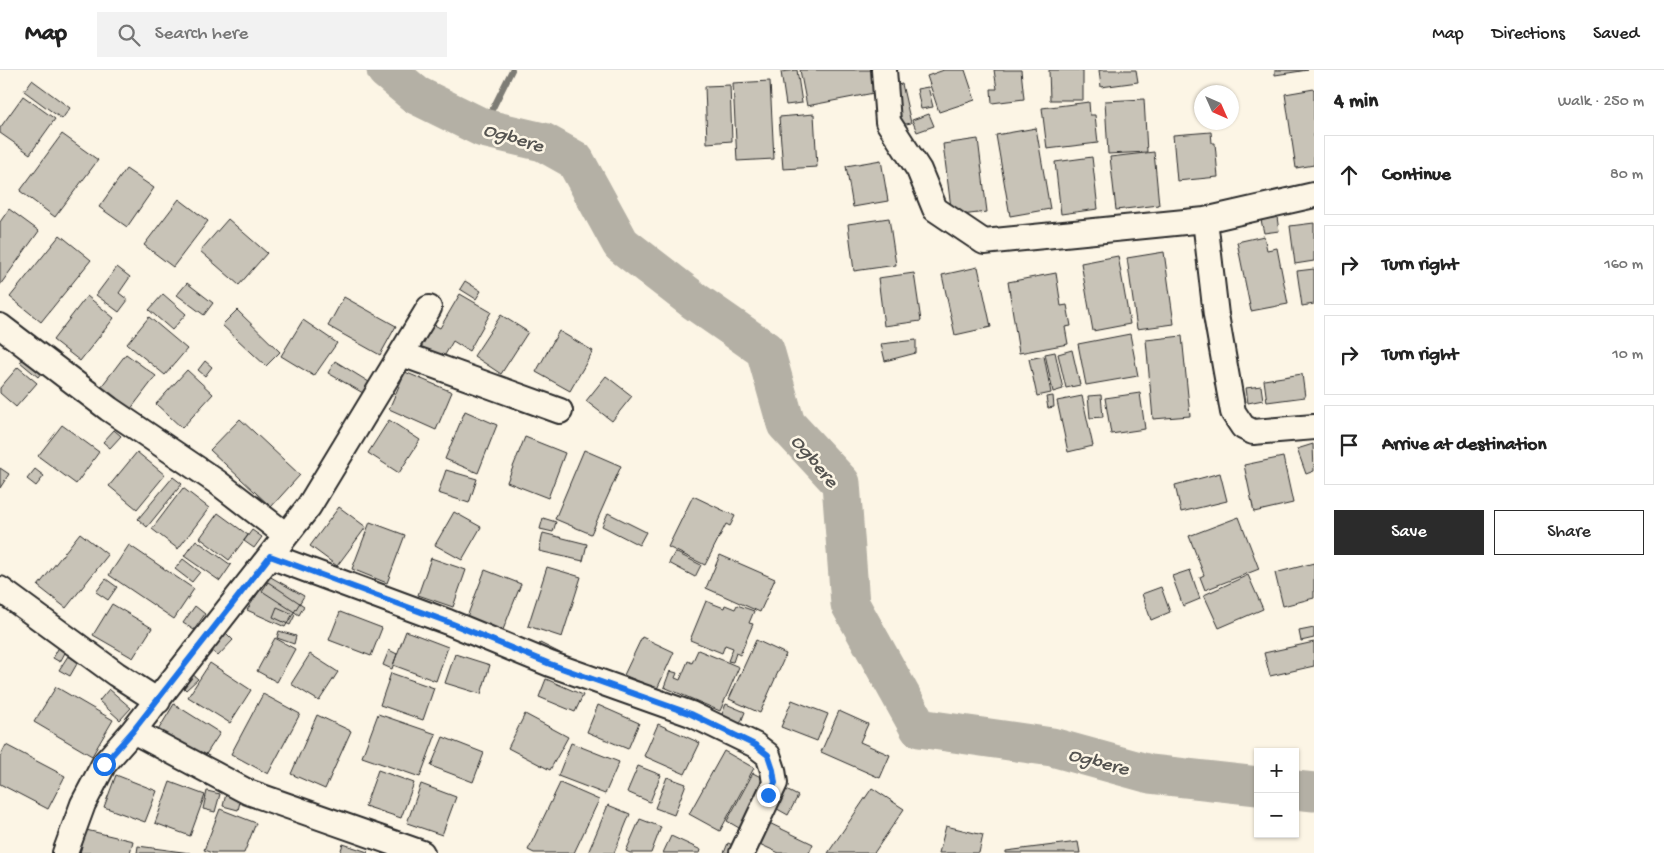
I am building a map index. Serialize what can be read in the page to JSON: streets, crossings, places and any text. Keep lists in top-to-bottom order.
{
  "water": ["Ogbere"],
  "north": "bottom right",
  "page": {
    "header": "Map",
    "search": "Search here",
    "nav": ["Map", "Directions", "Saved"],
    "heading": ["4 min", "Walk · 250 m"],
    "list": [
      ["Continue", "80 m"],
      ["Turn right", "160 m"],
      ["Turn right", "10 m"],
      "Arrive at destination"
    ],
    "buttons": ["Save", "Share"],
    "map_buttons": ["+", "−"]
  }
}
